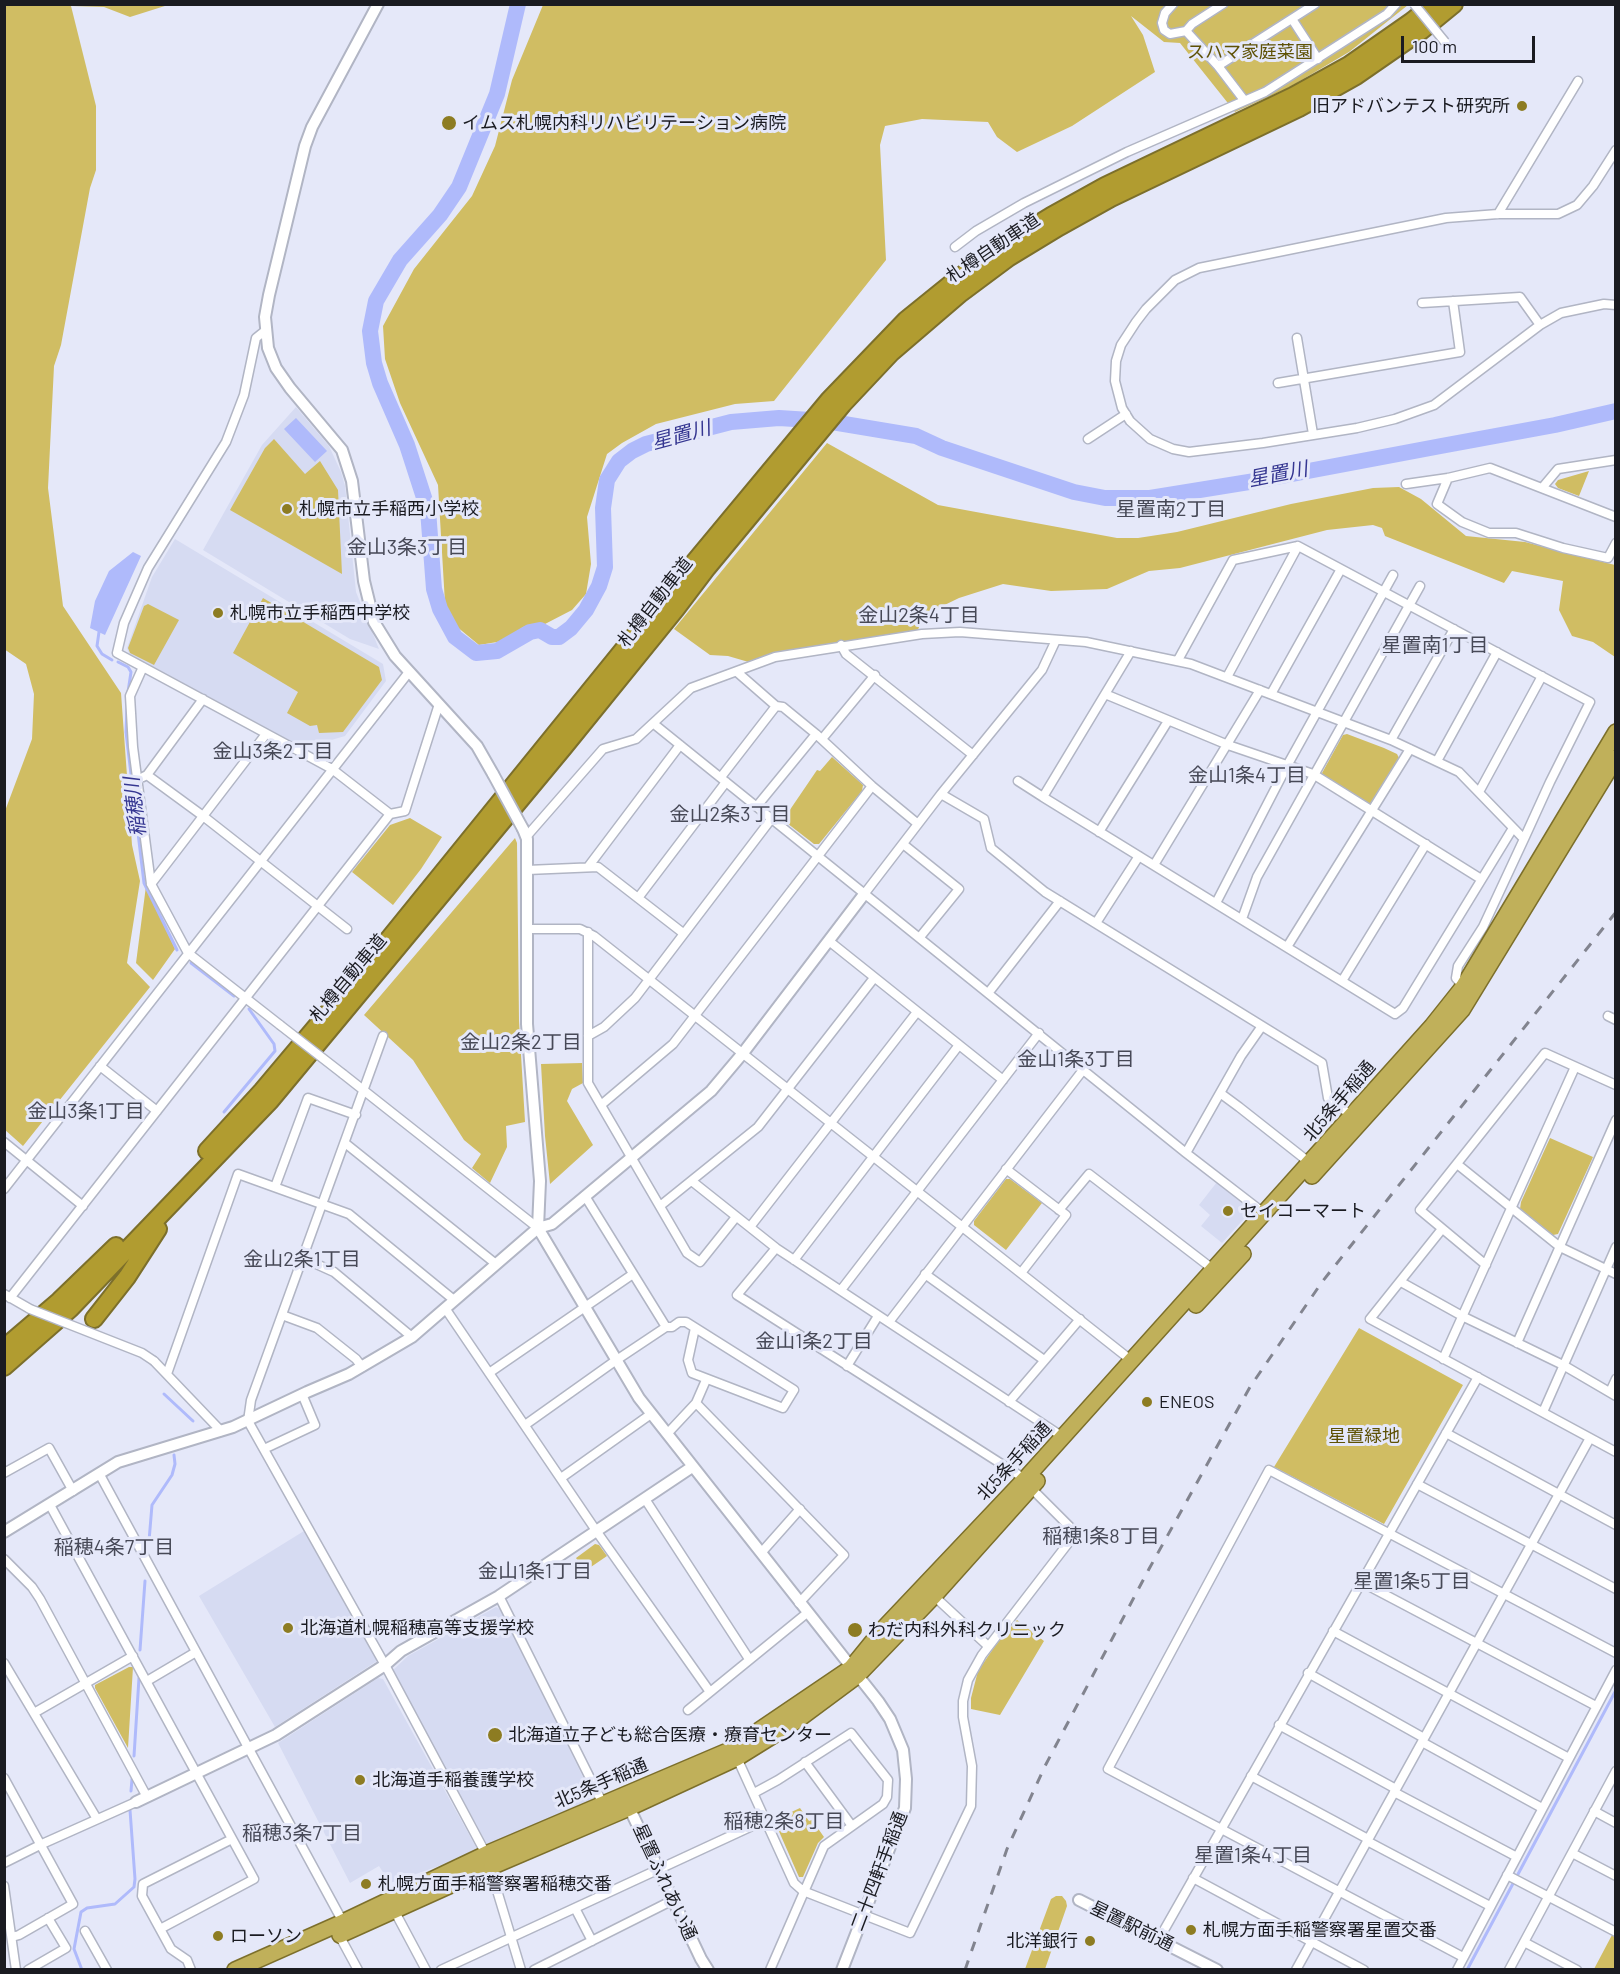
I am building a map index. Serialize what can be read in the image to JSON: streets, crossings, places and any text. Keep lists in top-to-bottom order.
{
  "streets": {
    "highway": ["札樽自動車道", "北5条手稲通"],
    "street": ["二十四軒手稲通", "星置ふれあい通", "星置駅前通"]
  },
  "crossings": [
    ["北5条手稲通", "二十四軒手稲通"],
    ["北5条手稲通", "星置ふれあい通"]
  ],
  "districts": [
    "星置南2丁目",
    "金山3条3丁目",
    "金山2条4丁目",
    "星置南1丁目",
    "金山3条2丁目",
    "金山1条4丁目",
    "金山2条3丁目",
    "金山2条2丁目",
    "金山1条3丁目",
    "金山3条1丁目",
    "金山2条1丁目",
    "金山1条2丁目",
    "稲穂1条8丁目",
    "稲穂4条7丁目",
    "金山1条1丁目",
    "星置1条5丁目",
    "稲穂2条8丁目",
    "稲穂3条7丁目",
    "星置1条4丁目"
  ],
  "water": ["星置川", "稲穂川"],
  "parks": ["スハマ家庭菜園", "星置緑地"],
  "places": [
    "旧アドバンテスト研究所",
    "イムス札幌内科リハビリテーション病院",
    "札幌市立手稲西小学校",
    "札幌市立手稲西中学校",
    "セイコーマート",
    "ENEOS",
    "北海道札幌稲穂高等支援学校",
    "わだ内科外科クリニック",
    "北海道立子ども総合医療・療育センター",
    "北海道手稲養護学校",
    "札幌方面手稲警察署稲穂交番",
    "札幌方面手稲警察署星置交番",
    "ローソン",
    "北洋銀行"
  ],
  "scale_bar": "100 m"
}
